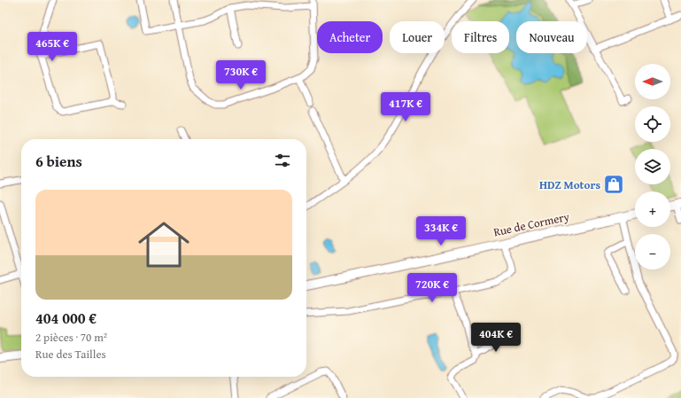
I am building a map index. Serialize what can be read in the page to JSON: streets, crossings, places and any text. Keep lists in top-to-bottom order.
{
  "streets": {
    "main road": ["Rue de Cormery"]
  },
  "places": {
    "shop": ["HDZ Motors"]
  },
  "north": "left",
  "page": {
    "chip": [
      "Acheter",
      "Louer",
      "Filtres",
      "Nouveau"
    ],
    "price": [
      "465K €",
      "730K €",
      "417K €",
      "334K €",
      "720K €",
      "404K €"
    ],
    "map_buttons": ["+", "−"],
    "heading": "6 biens",
    "list": [
      {
        "name": "404 000 €",
        "note": "2 pièces · 70 m² · Rue des Tailles"
      }
    ]
  }
}
